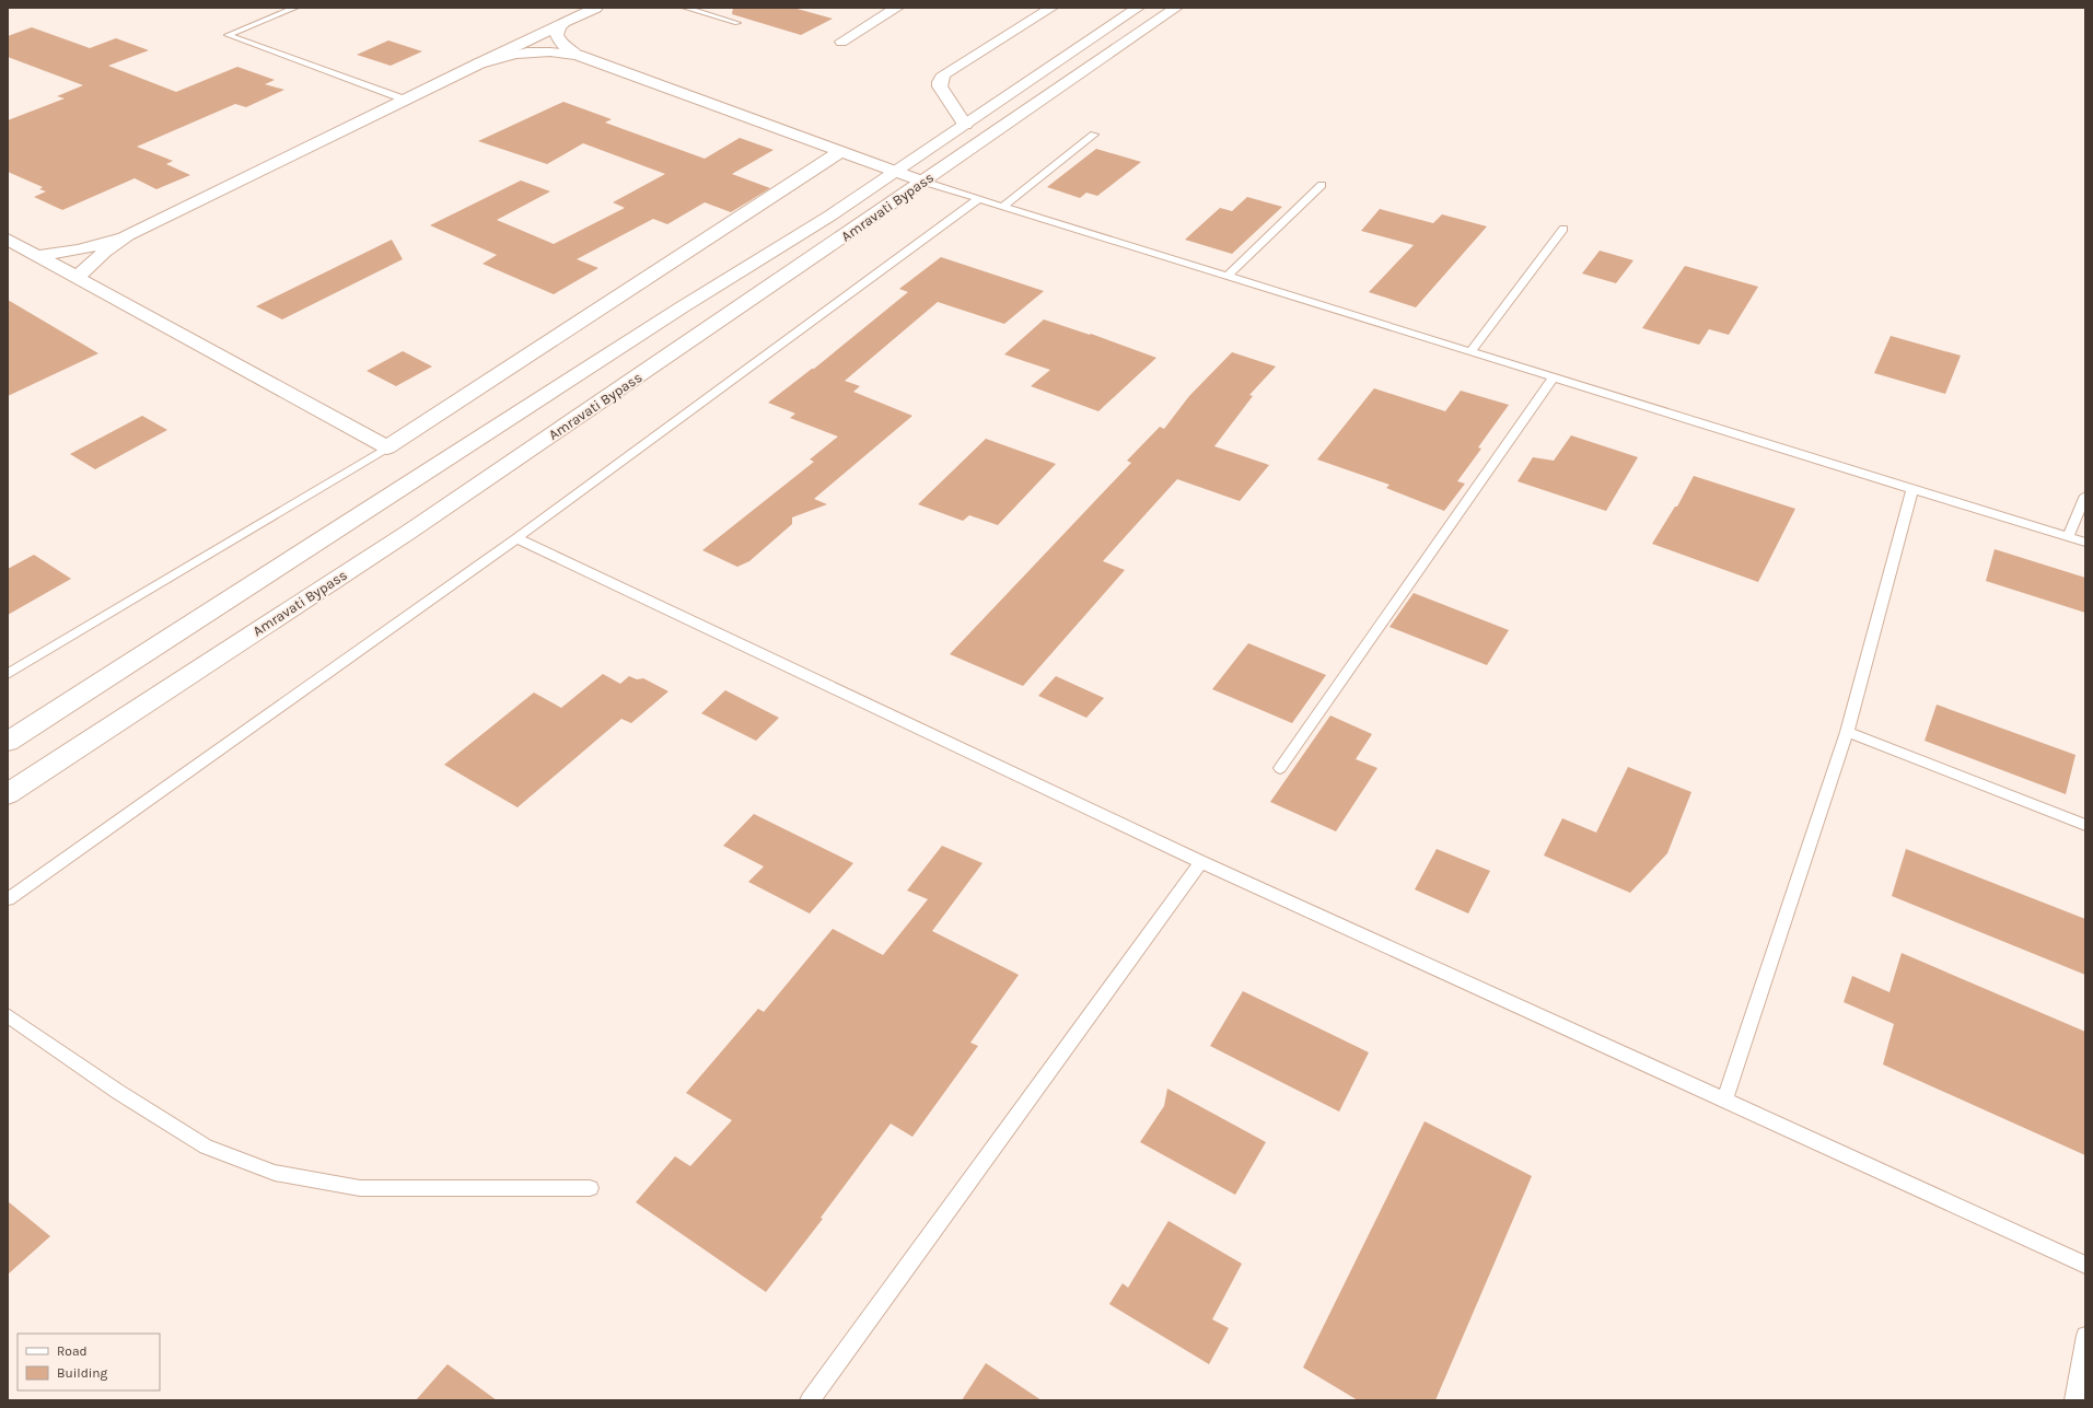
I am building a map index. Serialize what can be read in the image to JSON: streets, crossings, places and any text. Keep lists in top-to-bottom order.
{
  "streets": {
    "main road": ["Amravati Bypass"]
  },
  "legend": ["Road", "Building"]
}
